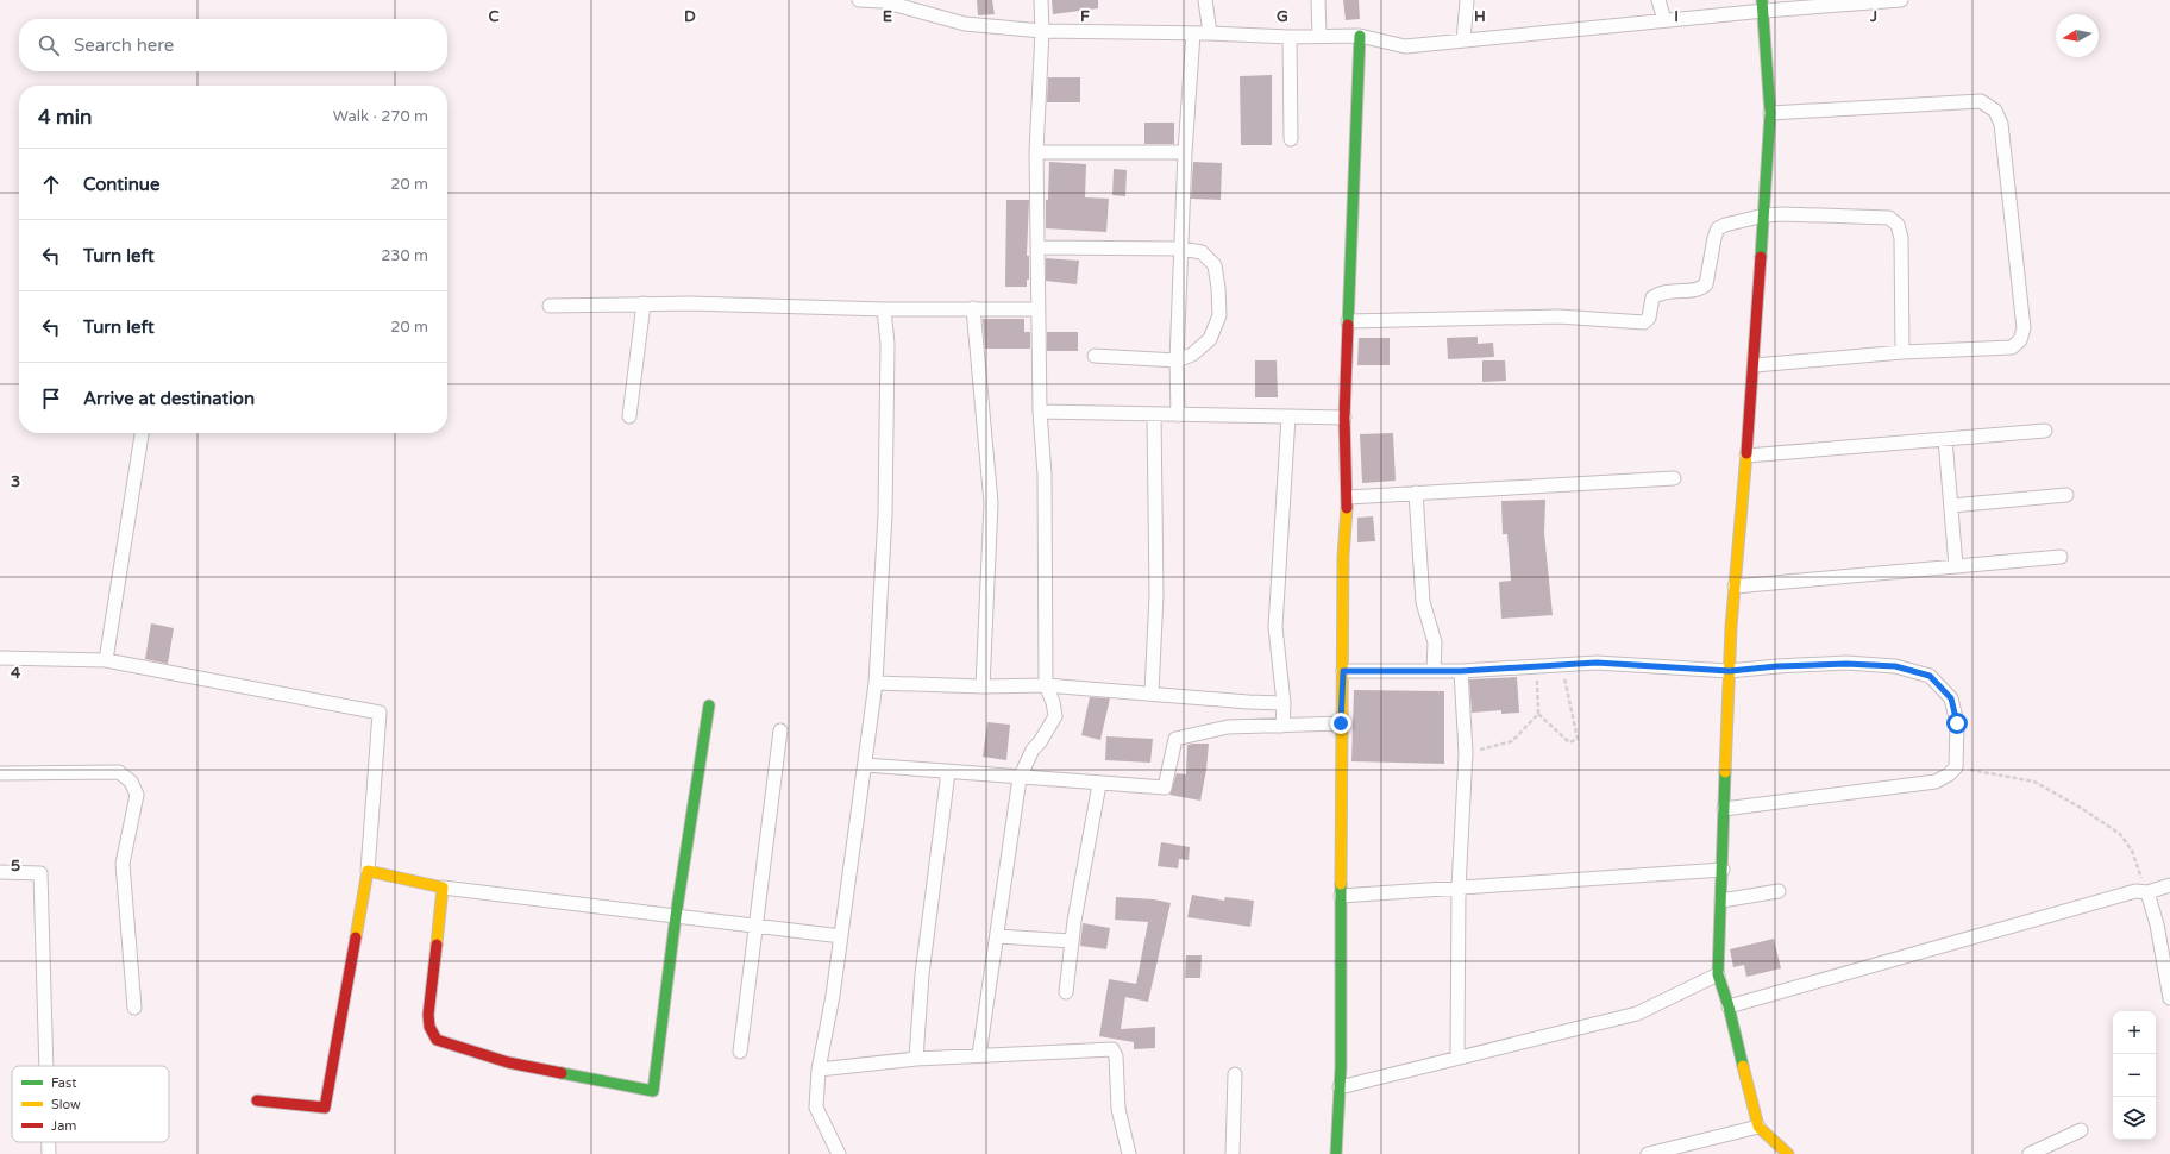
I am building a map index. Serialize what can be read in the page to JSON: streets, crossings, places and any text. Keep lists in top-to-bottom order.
{
  "legend": ["Fast", "Slow", "Jam"],
  "north": "left",
  "page": {
    "search": "Search here",
    "heading": ["4 min", "Walk · 270 m"],
    "list": [
      ["Continue", "20 m"],
      ["Turn left", "230 m"],
      ["Turn left", "20 m"],
      "Arrive at destination"
    ],
    "map_buttons": ["+", "−"]
  },
  "grid": {
    "columns": [
      "C",
      "D",
      "E",
      "F",
      "G",
      "H",
      "I",
      "J"
    ],
    "rows": ["3", "4", "5"]
  }
}
